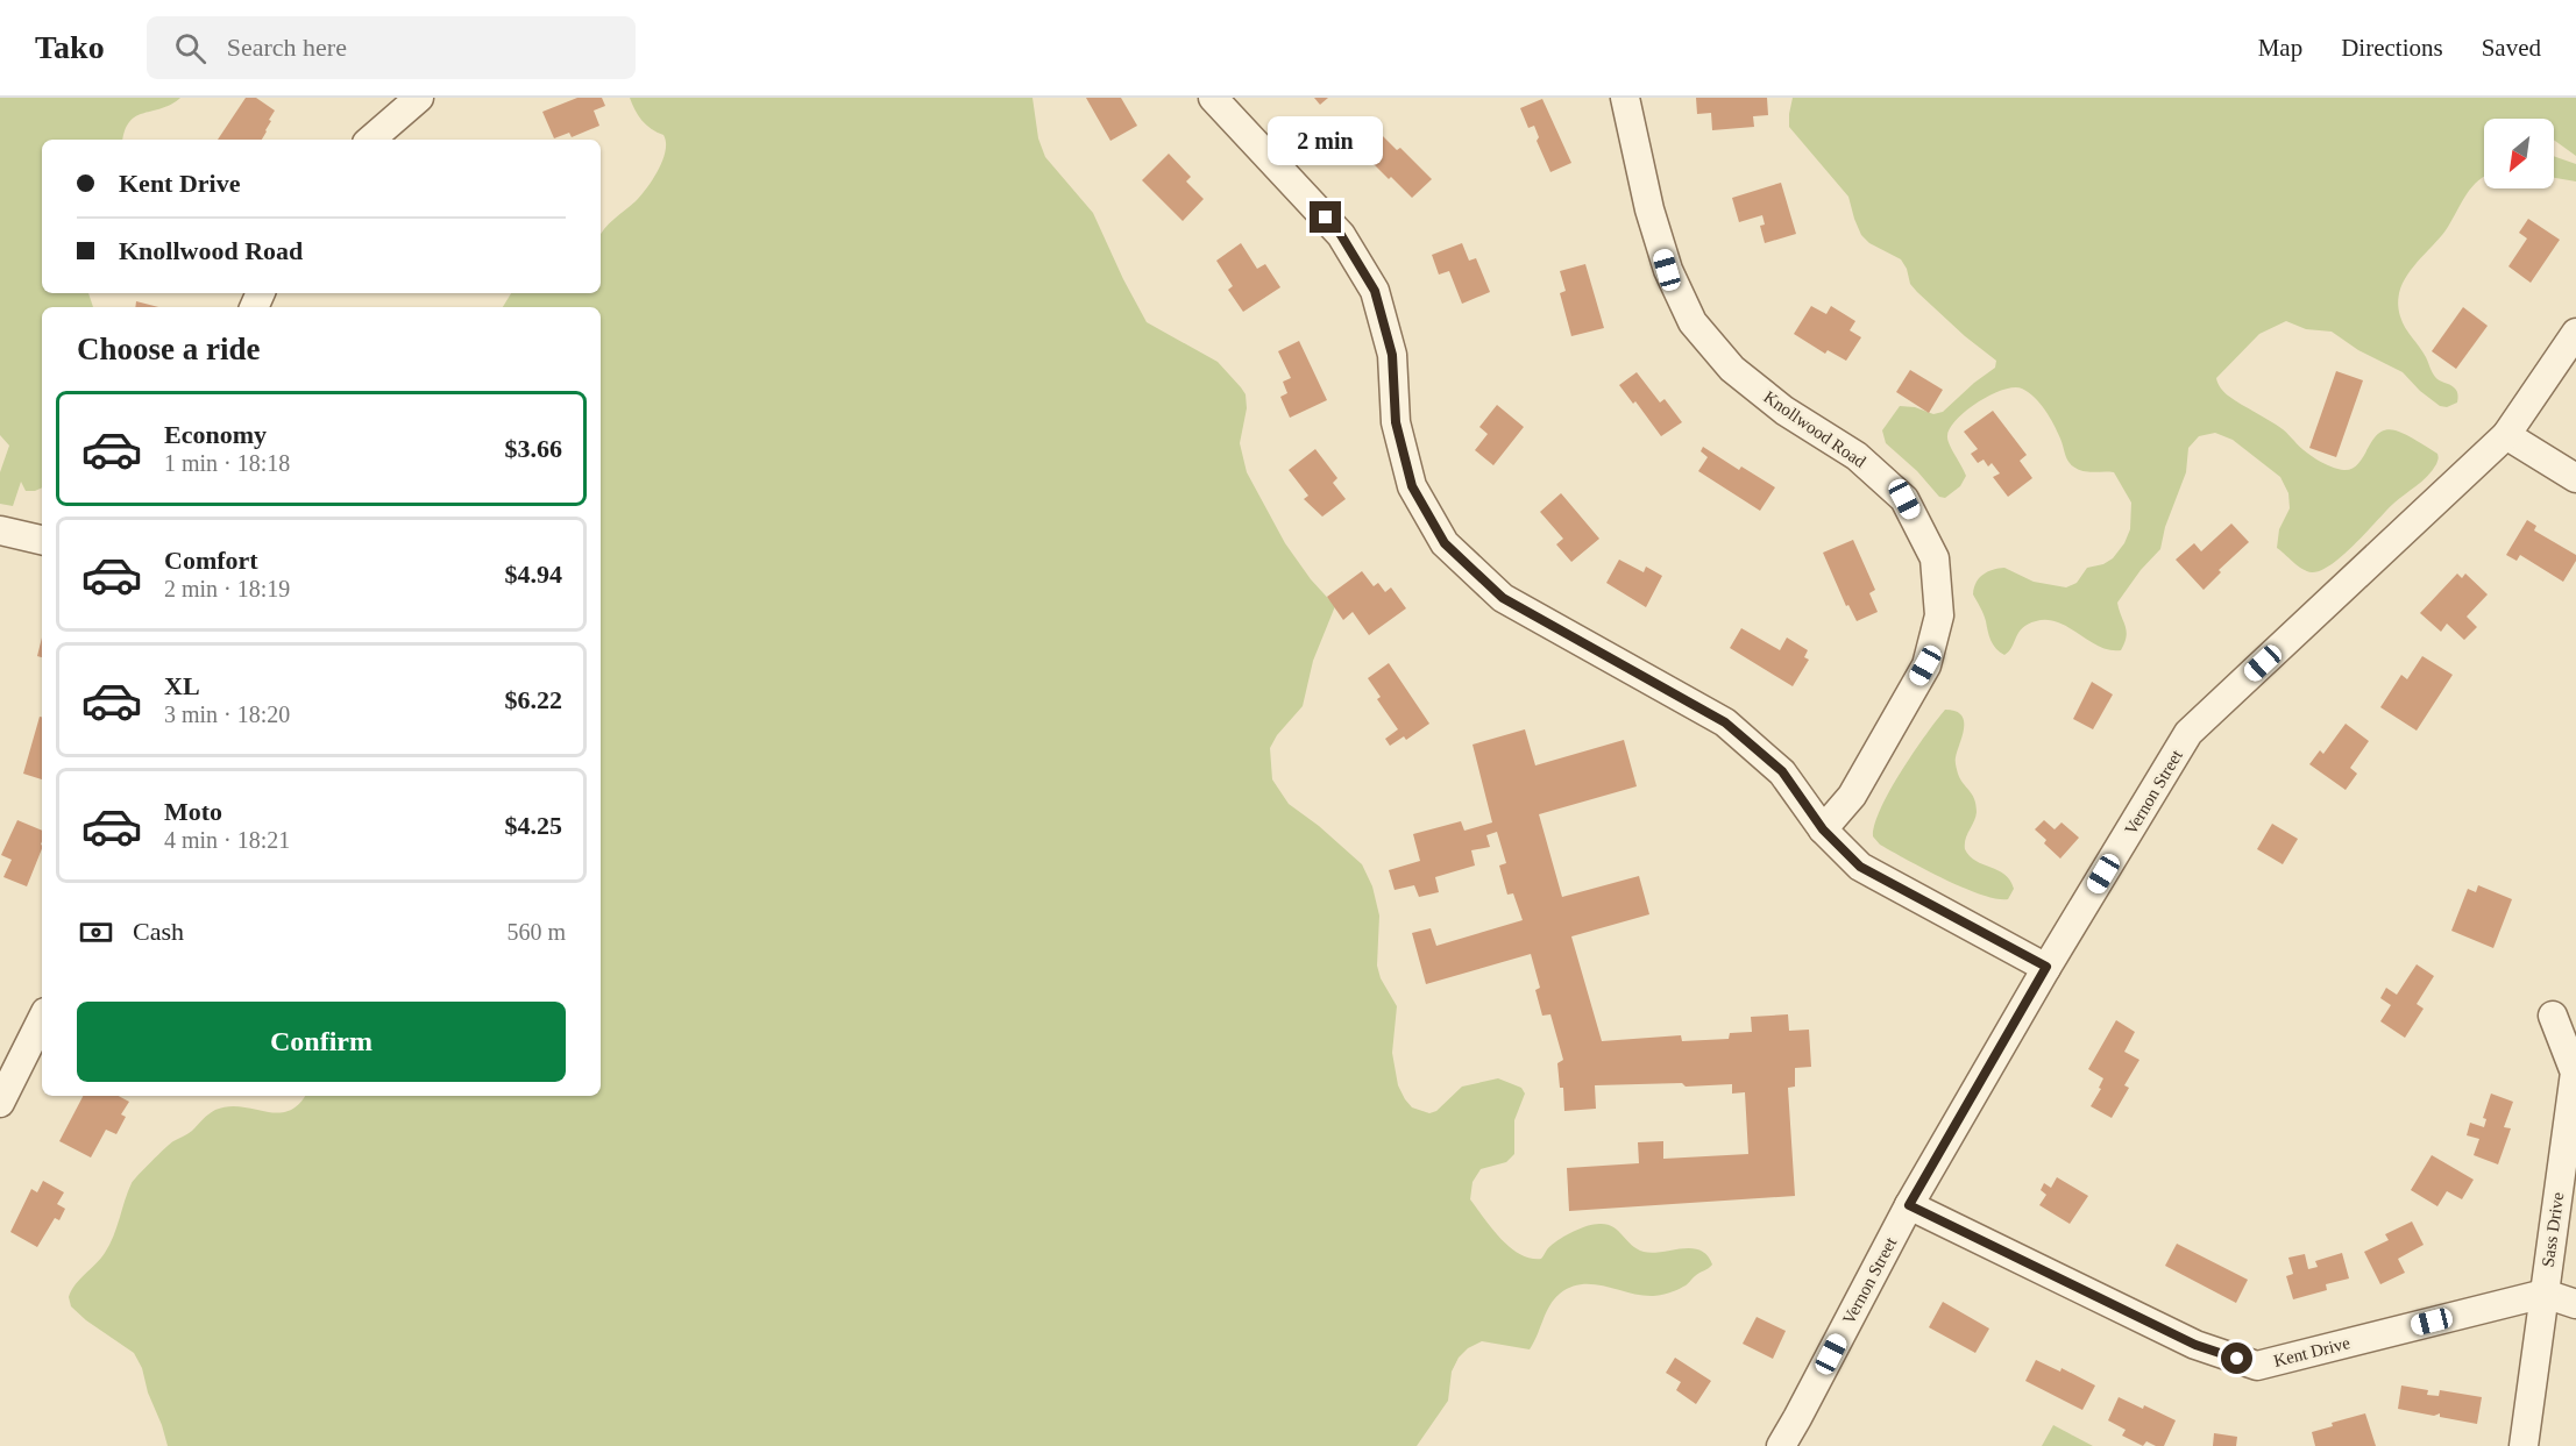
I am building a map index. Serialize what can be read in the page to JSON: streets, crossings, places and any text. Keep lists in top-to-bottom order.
{
  "streets": {
    "street": [
      "Knollwood Road",
      "Vernon Street",
      "Sass Drive",
      "Kent Drive"
    ]
  },
  "crossings": [
    ["Vernon Street", "Kent Drive"],
    ["Sass Drive", "Kent Drive"]
  ],
  "north": "bottom left",
  "page": {
    "header": "Tako",
    "search": "Search here",
    "nav": ["Map", "Directions", "Saved"],
    "bubble": "2 min",
    "banner": ["Kent Drive", "Knollwood Road"],
    "heading": "Choose a ride",
    "list": [
      {
        "name": "Economy",
        "note": "1 min · 18:18",
        "value": "$3.66"
      },
      {
        "name": "Comfort",
        "note": "2 min · 18:19",
        "value": "$4.94"
      },
      {
        "name": "XL",
        "note": "3 min · 18:20",
        "value": "$6.22"
      },
      {
        "name": "Moto",
        "note": "4 min · 18:21",
        "value": "$4.25"
      }
    ],
    "pay": ["Cash", "560 m"],
    "buttons": "Confirm"
  }
}
